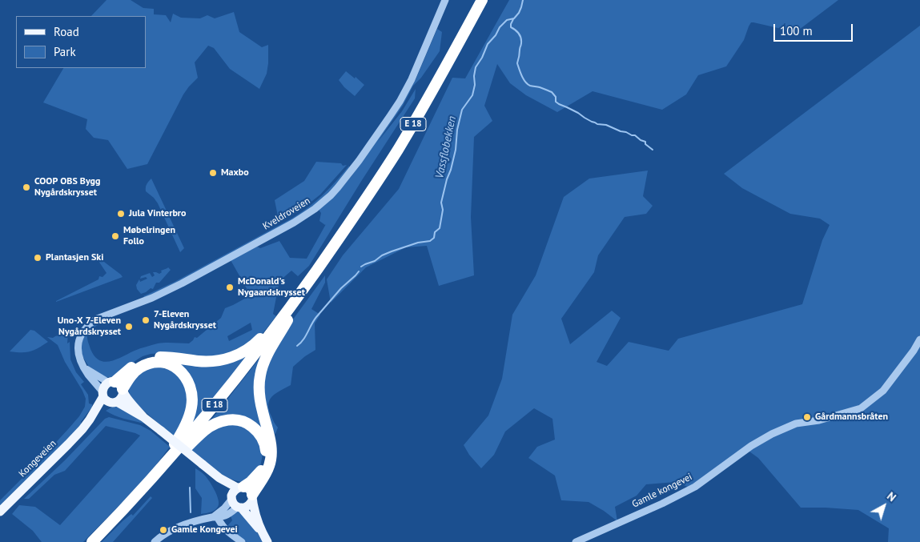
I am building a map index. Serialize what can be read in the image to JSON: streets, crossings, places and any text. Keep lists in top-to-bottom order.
{
  "streets": {
    "highway": ["E 18"],
    "main road": ["Kongeveien"],
    "street": ["Kveldroveien", "Gamle kongevei"]
  },
  "crossings": [
    ["E 18", "Kveldroveien"],
    ["E 18", "Kongeveien"],
    ["Kveldroveien", "Kongeveien"]
  ],
  "water": ["Vassflobekken"],
  "places": [
    "Maxbo",
    "COOP OBS Bygg Nygårdskrysset",
    "Jula Vinterbro",
    "Møbelringen Follo",
    "Plantasjen Ski",
    "McDonald's Nygaardskrysset",
    "7-Eleven Nygårdskrysset",
    "Uno-X 7-Eleven Nygårdskrysset",
    "Gårdmannsbråten",
    "Gamle Kongevei"
  ],
  "legend": ["Road", "Park"],
  "scale_bar": "100 m",
  "north": "top right"
}
